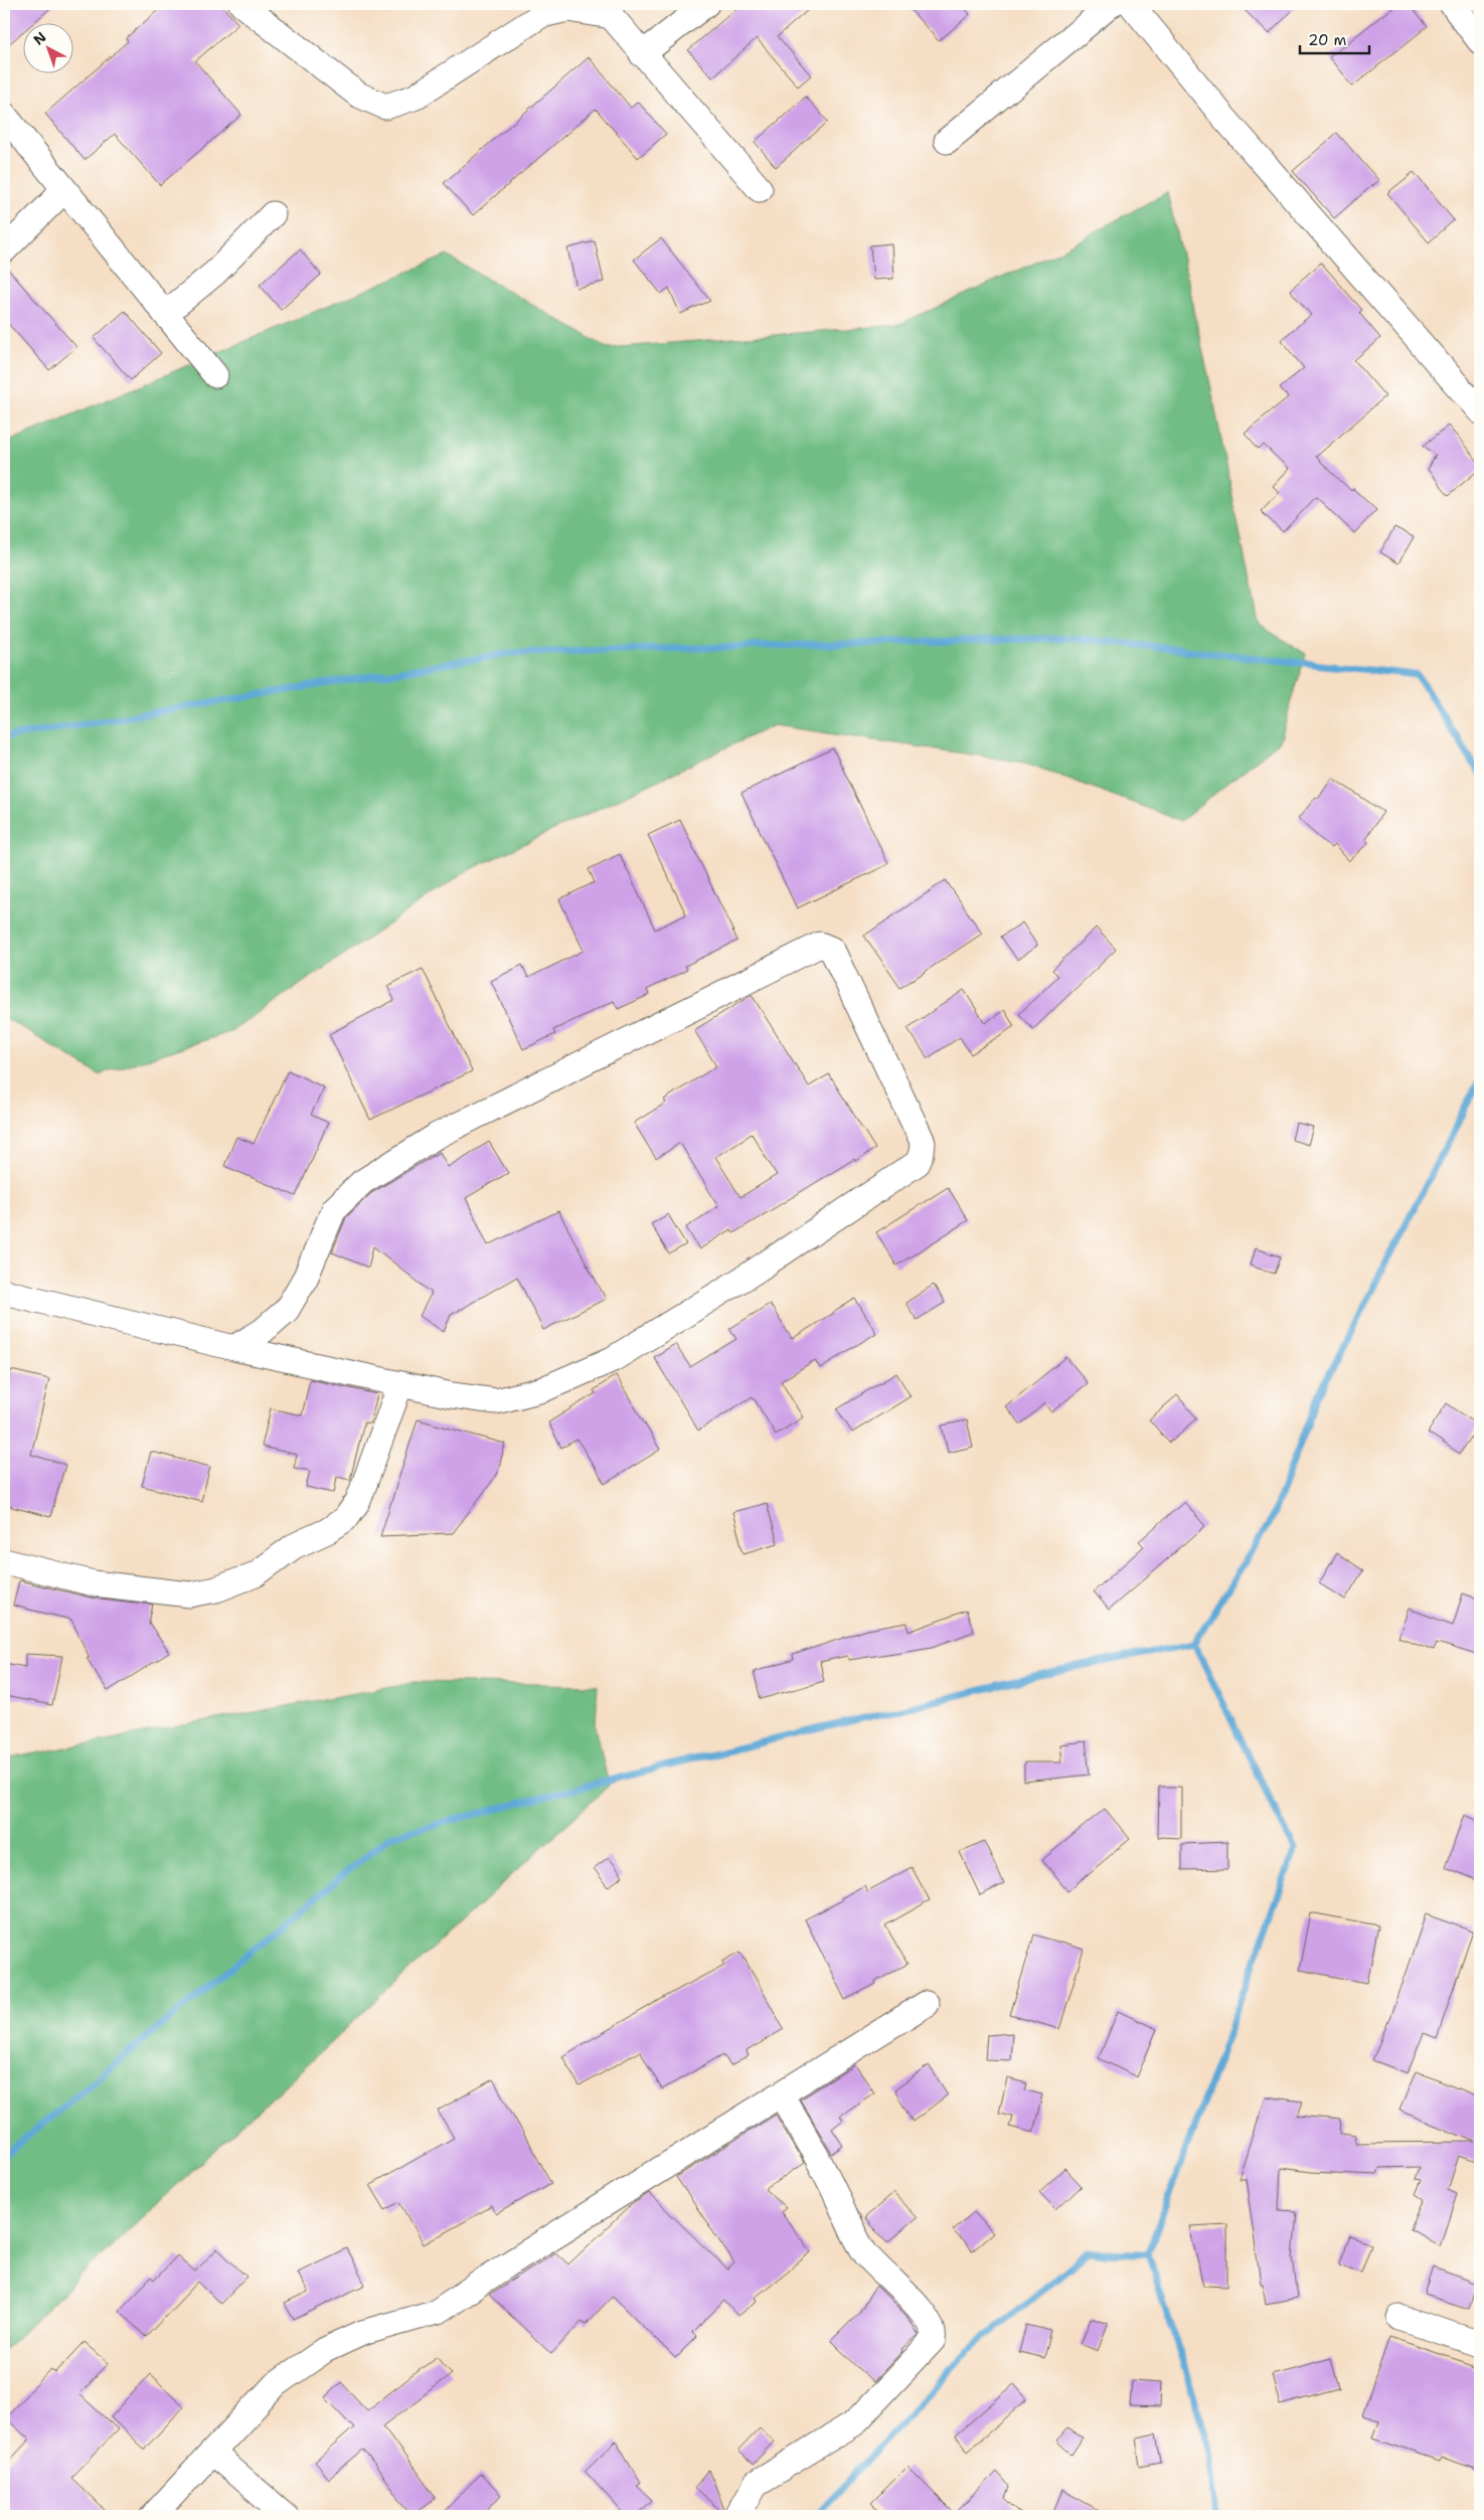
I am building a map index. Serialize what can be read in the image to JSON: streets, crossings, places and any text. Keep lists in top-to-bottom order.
{
  "scale_bar": "20 m",
  "north": "top left"
}
